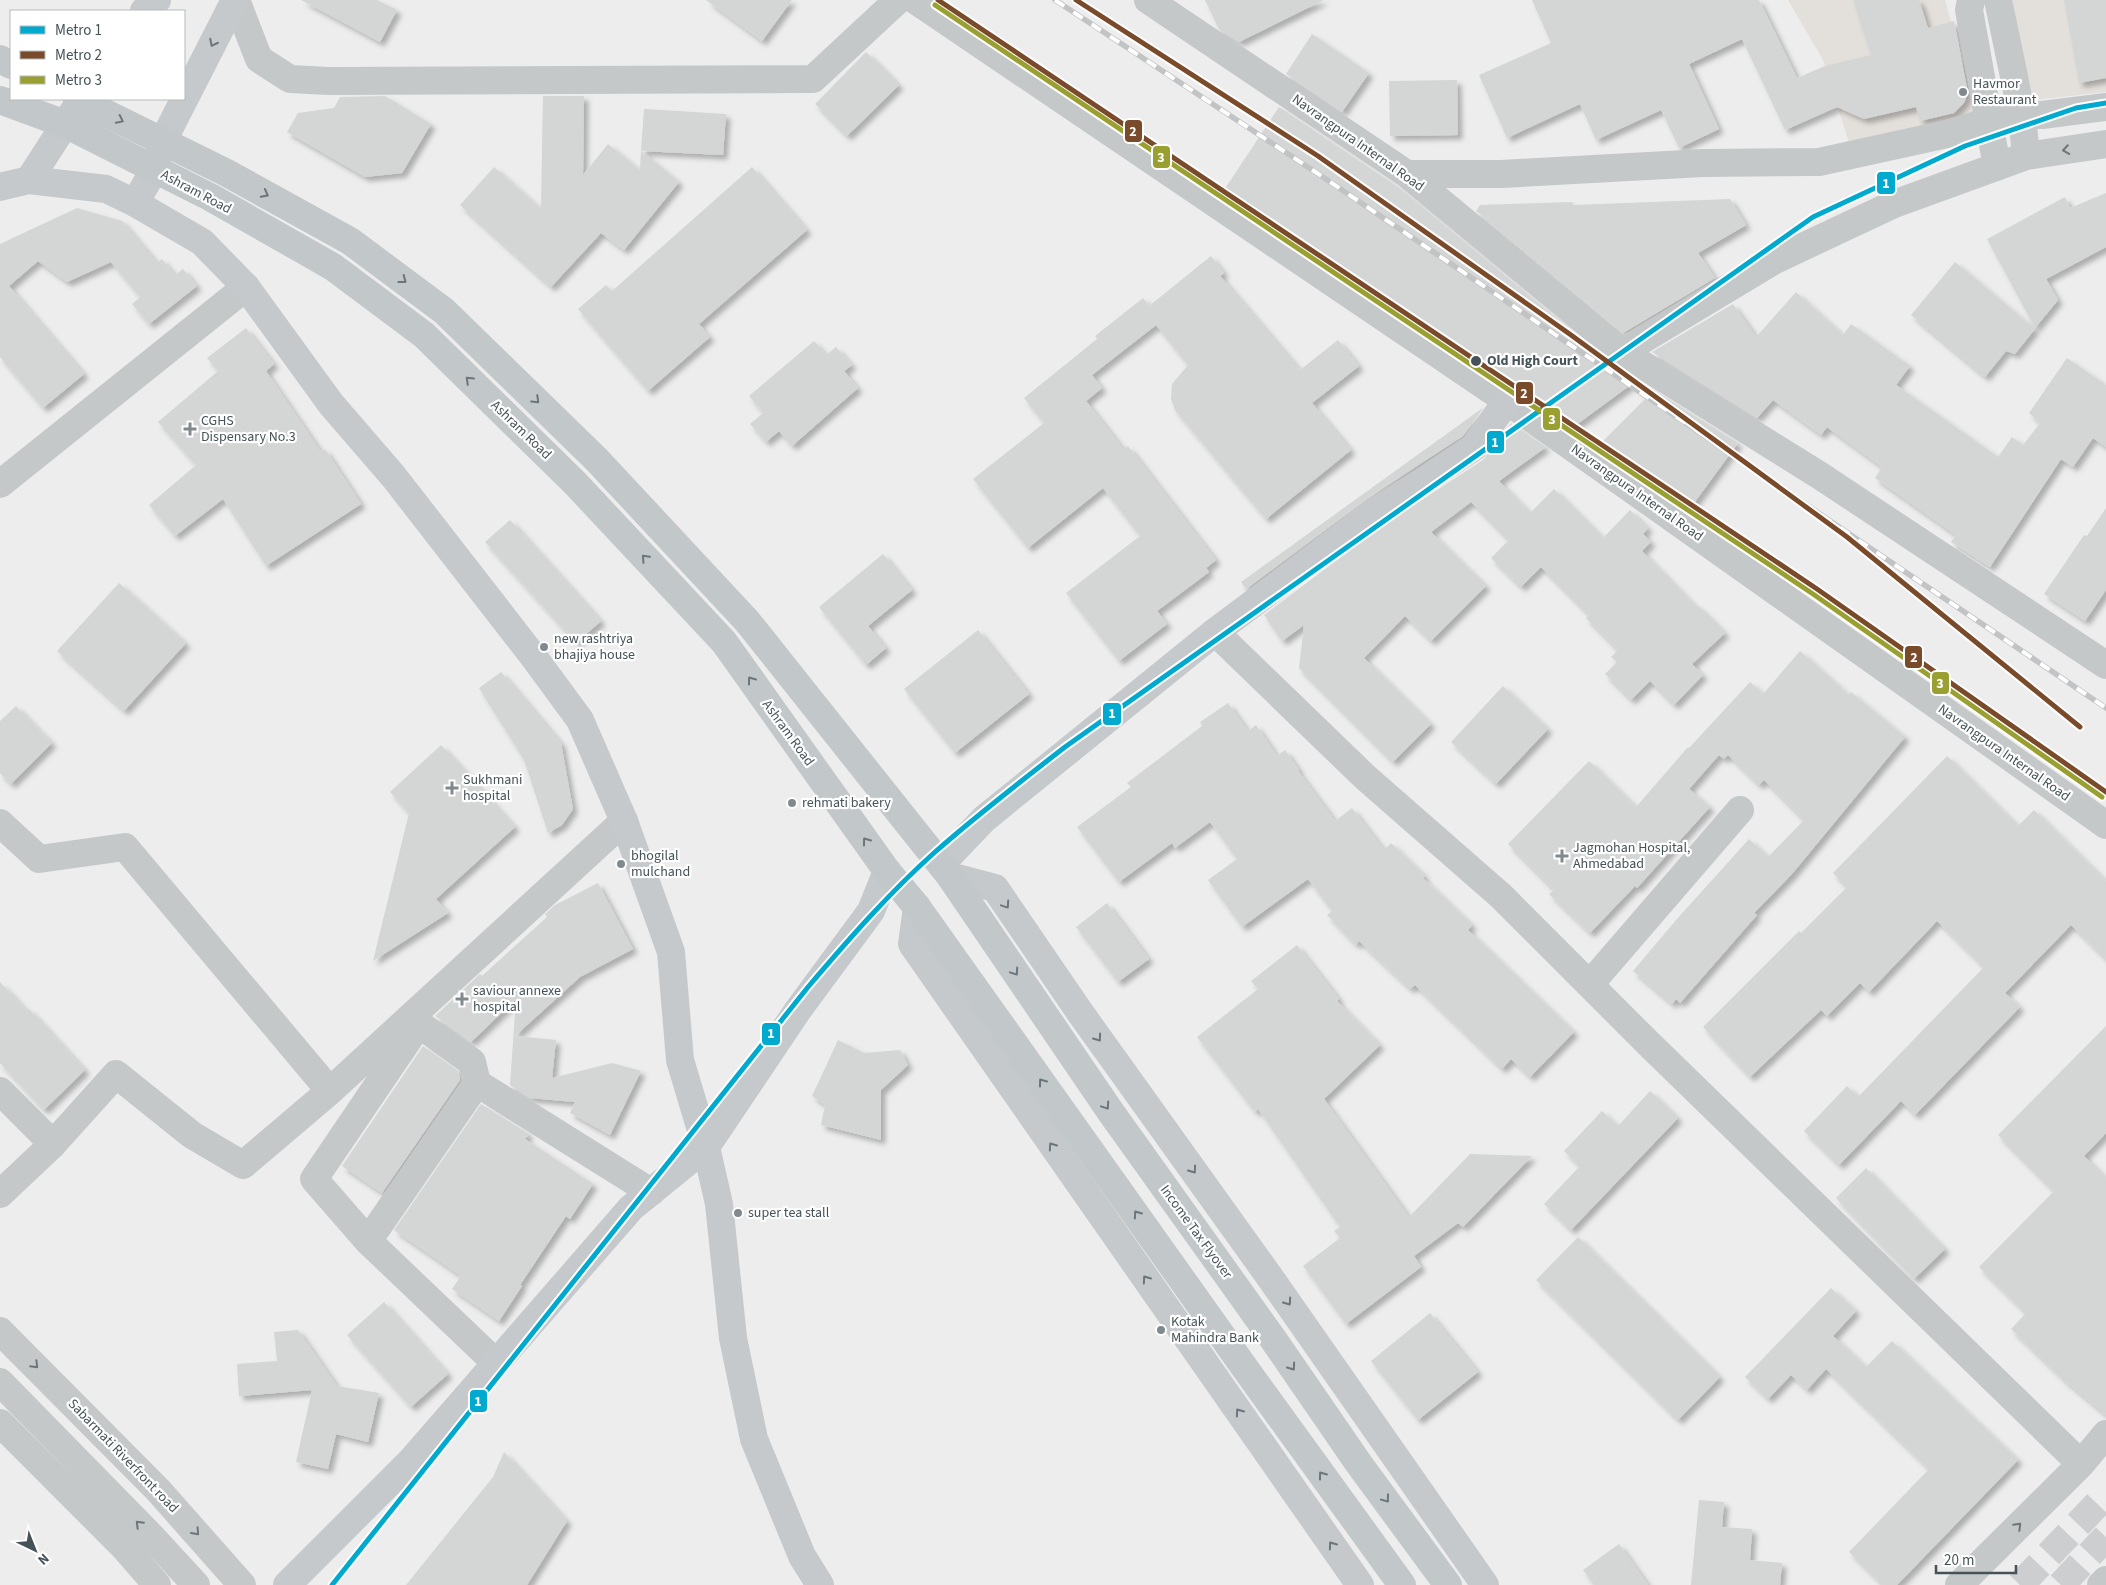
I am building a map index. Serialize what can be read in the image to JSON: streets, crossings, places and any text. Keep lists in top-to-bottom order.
{
  "streets": {
    "main road": ["Ashram Road", "Income Tax Flyover"],
    "street": ["Navrangpura Internal Road", "Sabarmati Riverfront road"]
  },
  "places": {
    "other": [
      "Havmor Restaurant",
      "Old High Court",
      "new rashtriya bhajiya house",
      "rehmati bakery",
      "bhogilal mulchand",
      "super tea stall",
      "Kotak Mahindra Bank"
    ],
    "health": [
      "CGHS Dispensary No.3",
      "Sukhmani hospital",
      "Jagmohan Hospital, Ahmedabad",
      "saviour annexe hospital"
    ]
  },
  "lines": ["metro line 2", "metro line 3", "metro line 1"],
  "legend": ["Metro 1", "Metro 2", "Metro 3"],
  "scale_bar": "20 m",
  "north": "bottom right"
}
